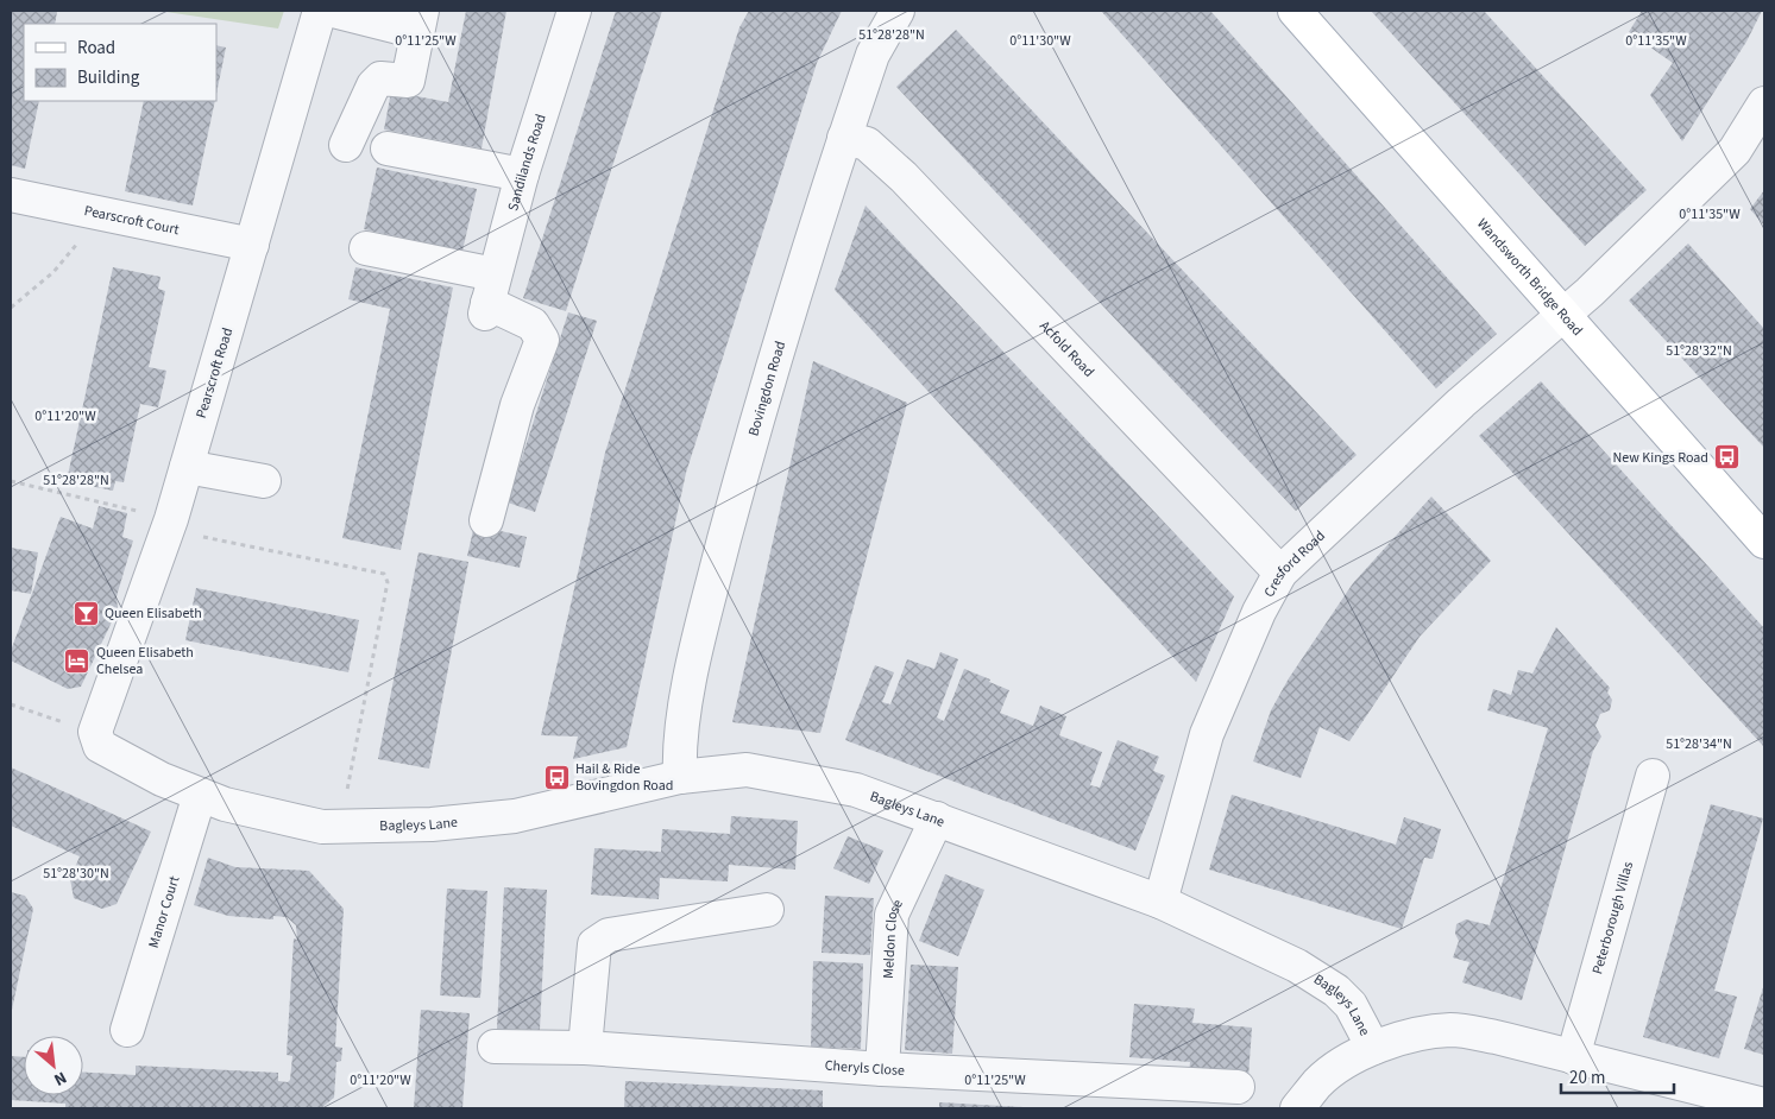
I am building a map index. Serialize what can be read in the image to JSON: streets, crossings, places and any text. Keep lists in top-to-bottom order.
{
  "streets": {
    "main road": ["Wandsworth Bridge Road"],
    "street": [
      "Sandilands Road",
      "Pearscroft Court",
      "Acfold Road",
      "Pearscroft Road",
      "Bovingdon Road",
      "Cresford Road",
      "Bagleys Lane",
      "Manor Court",
      "Peterborough Villas",
      "Meldon Close",
      "Cheryls Close"
    ]
  },
  "crossings": [
    ["Pearscroft Court", "Pearscroft Road"],
    ["Wandsworth Bridge Road", "Cresford Road"],
    ["Acfold Road", "Bovingdon Road"],
    ["Acfold Road", "Cresford Road"],
    ["Pearscroft Road", "Bagleys Lane"],
    ["Bovingdon Road", "Bagleys Lane"],
    ["Cresford Road", "Bagleys Lane"],
    ["Bagleys Lane", "Manor Court"],
    ["Bagleys Lane", "Peterborough Villas"],
    ["Bagleys Lane", "Meldon Close"],
    ["Meldon Close", "Cheryls Close"]
  ],
  "places": {
    "bus stop": ["New Kings Road", "Hail & Ride Bovingdon Road"],
    "bar": ["Queen Elisabeth"],
    "hotel": ["Queen Elisabeth Chelsea"]
  },
  "legend": ["Road", "Building"],
  "scale_bar": "20 m",
  "north": "bottom right",
  "coordinates": [
    "51°28'28\"N",
    "0°11'25\"W",
    "0°11'30\"W",
    "0°11'35\"W",
    "51°28'32\"N",
    "0°11'20\"W",
    "51°28'34\"N",
    "51°28'30\"N"
  ]
}
